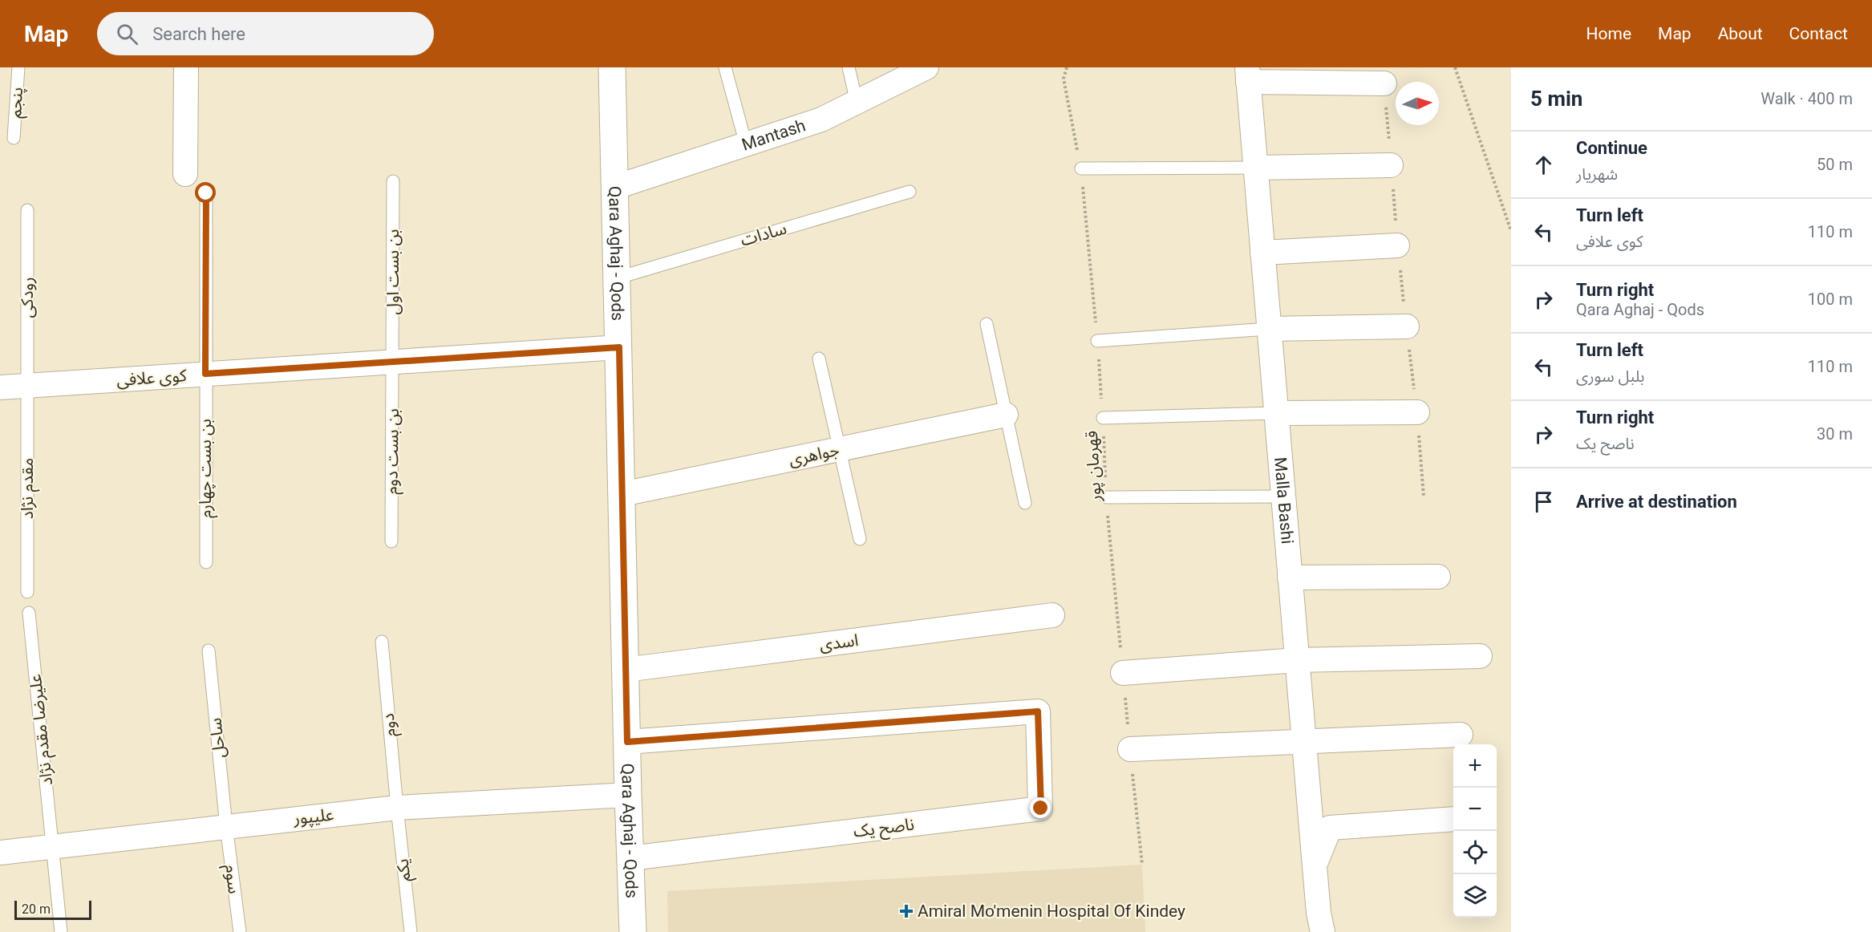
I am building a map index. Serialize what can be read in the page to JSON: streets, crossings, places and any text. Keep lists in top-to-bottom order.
{
  "streets": {
    "main road": ["Qara Aghaj - Qods"],
    "street": [
      "Mantash",
      "کوی علافی",
      "جواهری",
      "Malla Bashi",
      "اسدی",
      "علیپور",
      "ناصح یک"
    ],
    "lane": [
      "پنجم",
      "سادات",
      "بن بست اول",
      "رودکی",
      "بن بست دوم",
      "بن بست چهارم",
      "مقدم نژاد",
      "دوم",
      "علیرضا مقدم نژاد",
      "ساحل",
      "یکم",
      "سوم"
    ],
    "path": ["قهرمان پور"]
  },
  "crossings": [
    ["Mantash", "Qara Aghaj - Qods"],
    ["سادات", "Qara Aghaj - Qods"],
    ["Qara Aghaj - Qods", "کوی علافی"],
    ["Qara Aghaj - Qods", "جواهری"],
    ["Qara Aghaj - Qods", "اسدی"],
    ["Qara Aghaj - Qods", "علیپور"],
    ["Qara Aghaj - Qods", "ناصح یک"],
    ["بن بست اول", "کوی علافی"],
    ["بن بست اول", "بن بست دوم"],
    ["رودکی", "کوی علافی"],
    ["رودکی", "مقدم نژاد"],
    ["کوی علافی", "بن بست دوم"],
    ["کوی علافی", "بن بست چهارم"],
    ["کوی علافی", "مقدم نژاد"],
    ["دوم", "علیپور"],
    ["دوم", "یکم"],
    ["علیرضا مقدم نژاد", "علیپور"],
    ["ساحل", "علیپور"],
    ["ساحل", "سوم"],
    ["علیپور", "یکم"],
    ["علیپور", "سوم"]
  ],
  "places": {
    "health": ["Amiral Mo'menin Hospital Of Kindey"]
  },
  "scale_bar": "20 m",
  "north": "right",
  "page": {
    "header": "Map",
    "search": "Search here",
    "nav": [
      "Home",
      "Map",
      "About",
      "Contact"
    ],
    "heading": ["5 min", "Walk · 400 m"],
    "list": [
      ["Continue", "شهریار", "50 m"],
      ["Turn left", "کوی علافی", "110 m"],
      ["Turn right", "Qara Aghaj - Qods", "100 m"],
      ["Turn left", "بلبل سوری", "110 m"],
      ["Turn right", "ناصح یک", "30 m"],
      "Arrive at destination"
    ],
    "map_buttons": ["+", "−"],
    "scale": "20 m"
  }
}
